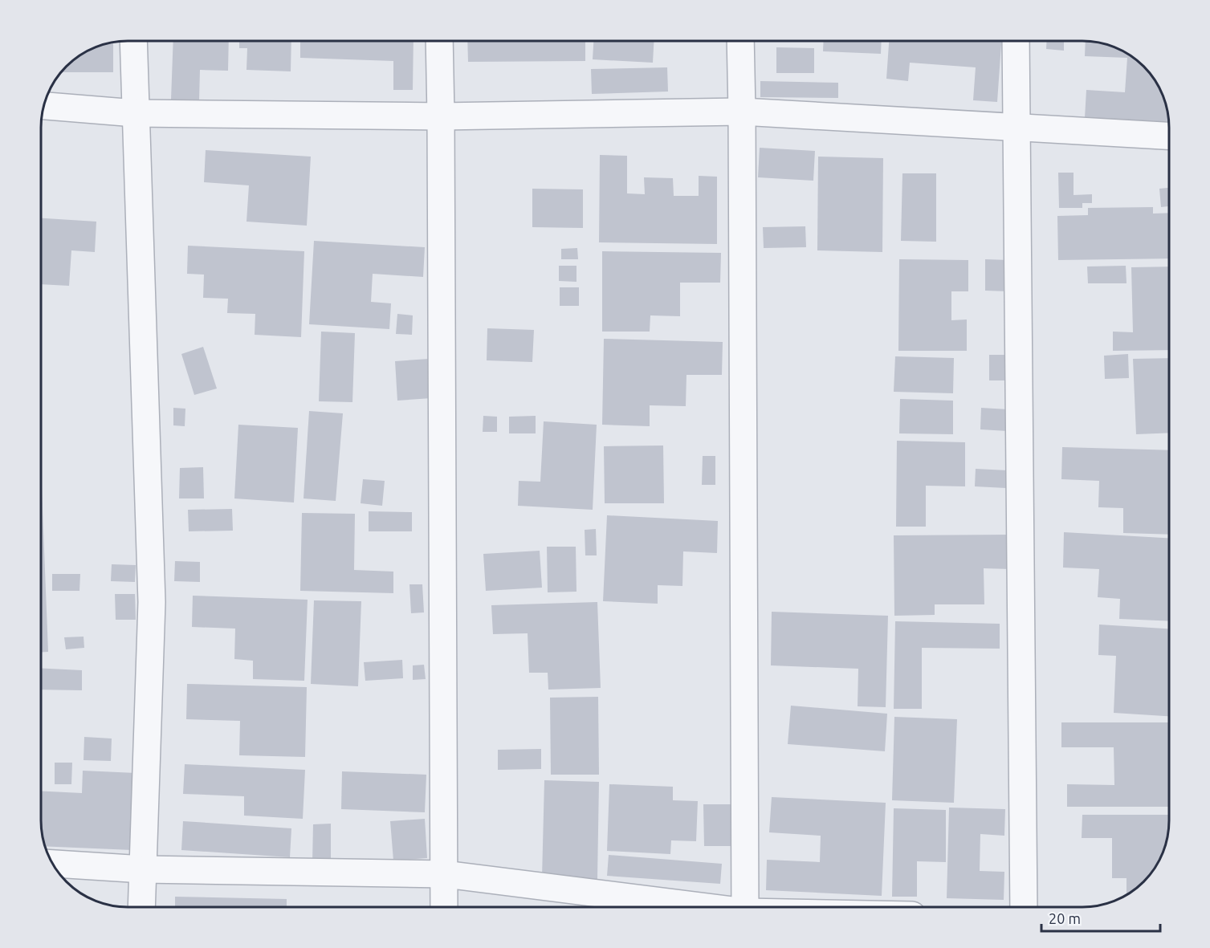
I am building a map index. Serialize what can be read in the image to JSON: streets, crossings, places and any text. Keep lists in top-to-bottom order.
{
  "scale_bar": "20 m"
}
